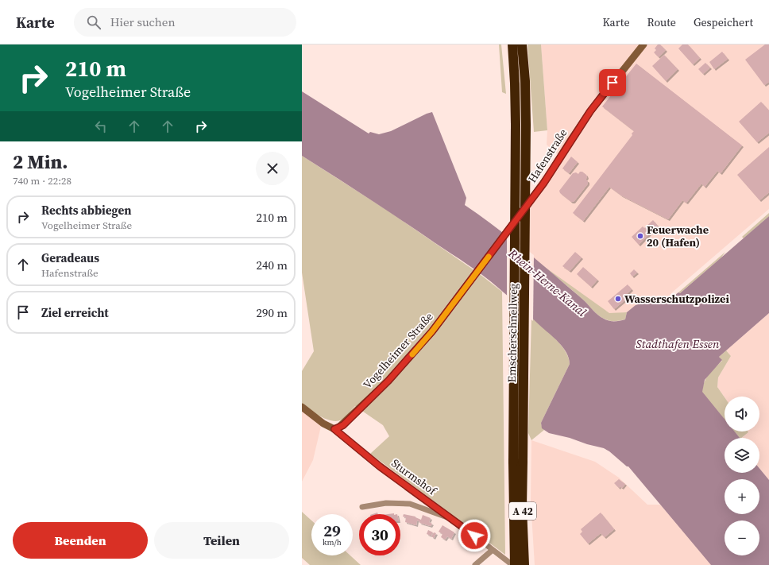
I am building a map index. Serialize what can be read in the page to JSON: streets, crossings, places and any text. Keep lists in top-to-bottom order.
{
  "streets": {
    "highway": ["Emscherschnellweg", "A 42"],
    "street": ["Hafenstraße", "Vogelheimer Straße", "Sturmshof"]
  },
  "crossings": [
    ["Hafenstraße", "Vogelheimer Straße"],
    ["Vogelheimer Straße", "Sturmshof"]
  ],
  "water": ["Rhein-Herne-Kanal", "Stadthafen Essen"],
  "places": ["Feuerwache 20 (Hafen)", "Wasserschutzpolizei"],
  "page": {
    "header": "Karte",
    "search": "Hier suchen",
    "nav": ["Karte", "Route", "Gespeichert"],
    "turn": ["210 m", "Vogelheimer Straße"],
    "heading": ["2 Min.", "740 m · 22:28"],
    "list": [
      {
        "name": "Rechts abbiegen",
        "note": "Vogelheimer Straße",
        "value": "210 m"
      },
      {
        "name": "Geradeaus",
        "note": "Hafenstraße",
        "value": "240 m"
      },
      {
        "name": "Ziel erreicht",
        "value": "290 m"
      }
    ],
    "map_buttons": ["+", "−"],
    "speed": "29 km/h",
    "limit": "30",
    "buttons": ["Beenden", "Teilen"]
  }
}
